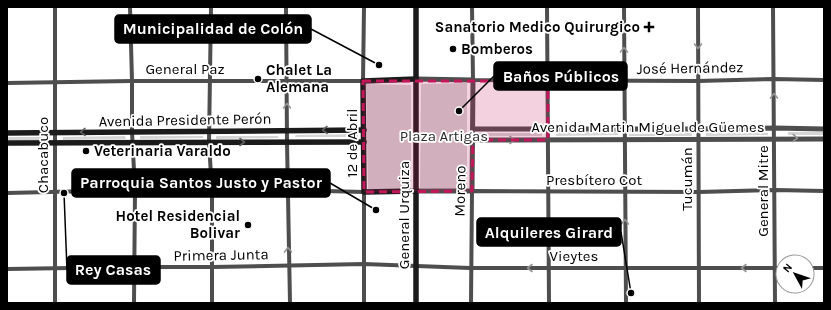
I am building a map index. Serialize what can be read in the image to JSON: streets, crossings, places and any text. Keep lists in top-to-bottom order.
{
  "streets": {
    "main road": [
      "José Hernández",
      "Avenida Presidente Perón",
      "12 de Abril",
      "Presbítero Cot",
      "General Urquiza"
    ],
    "street": [
      "General Paz",
      "Avenida Martin Miguel de Güemes",
      "Chacabuco",
      "Tucumán",
      "Moreno",
      "General Mitre",
      "Primera Junta",
      "Vieytes"
    ]
  },
  "crossings": [
    ["José Hernández", "General Paz"],
    ["José Hernández", "12 de Abril"],
    ["José Hernández", "Tucumán"],
    ["José Hernández", "Moreno"],
    ["José Hernández", "General Mitre"],
    ["José Hernández", "General Urquiza"],
    ["General Paz", "12 de Abril"],
    ["General Paz", "Chacabuco"],
    ["Avenida Presidente Perón", "12 de Abril"],
    ["Avenida Presidente Perón", "Chacabuco"],
    ["Avenida Martin Miguel de Güemes", "Tucumán"],
    ["Avenida Martin Miguel de Güemes", "Moreno"],
    ["Avenida Martin Miguel de Güemes", "General Mitre"],
    ["12 de Abril", "Presbítero Cot"],
    ["12 de Abril", "Primera Junta"],
    ["12 de Abril", "Vieytes"],
    ["Chacabuco", "Primera Junta"],
    ["Tucumán", "Presbítero Cot"],
    ["Tucumán", "Vieytes"],
    ["Presbítero Cot", "Moreno"],
    ["Presbítero Cot", "General Mitre"],
    ["Presbítero Cot", "General Urquiza"],
    ["Moreno", "Vieytes"],
    ["General Urquiza", "Vieytes"],
    ["Primera Junta", "Vieytes"]
  ],
  "one_way": ["Vieytes"],
  "parks": ["Plaza Artigas"],
  "places": {
    "health": ["Sanatorio Medico Quirurgico"],
    "other": [
      "Bomberos",
      "Municipalidad de Colón",
      "Chalet La Alemana",
      "Baños Públicos",
      "Veterinaria Varaldo",
      "Rey Casas",
      "Parroquia Santos Justo y Pastor",
      "Hotel Residencial Bolivar",
      "Alquileres Girard"
    ]
  },
  "north": "top left"
}
